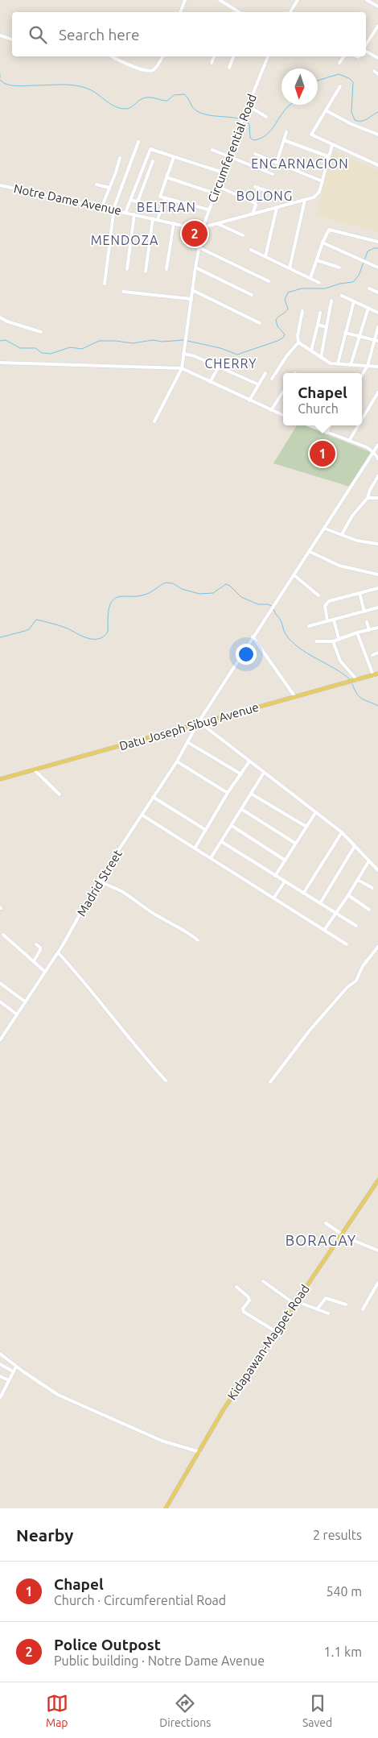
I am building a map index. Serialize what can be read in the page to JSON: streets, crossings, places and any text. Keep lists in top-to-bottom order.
{
  "streets": {
    "main road": ["Datu Joseph Sibug Avenue", "Kidapawan-Magpet Road"],
    "street": ["Circumferential Road", "Notre Dame Avenue", "Madrid Street"]
  },
  "crossings": [
    ["Circumferential Road", "Notre Dame Avenue"],
    ["Datu Joseph Sibug Avenue", "Madrid Street"]
  ],
  "districts": [
    "ENCARNACION",
    "BOLONG",
    "BELTRAN",
    "MENDOZA",
    "CHERRY",
    "BORAGAY"
  ],
  "north": "bottom",
  "page": {
    "search": "Search here",
    "pins": ["2", "1"],
    "popup": ["Chapel", "Church"],
    "heading": ["Nearby", "2 results"],
    "list": [
      {
        "mark": "1",
        "name": "Chapel",
        "note": "Church · Circumferential Road",
        "value": "540 m"
      },
      {
        "mark": "2",
        "name": "Police Outpost",
        "note": "Public building · Notre Dame Avenue",
        "value": "1.1 km"
      }
    ],
    "nav": ["Map", "Directions", "Saved"]
  }
}
